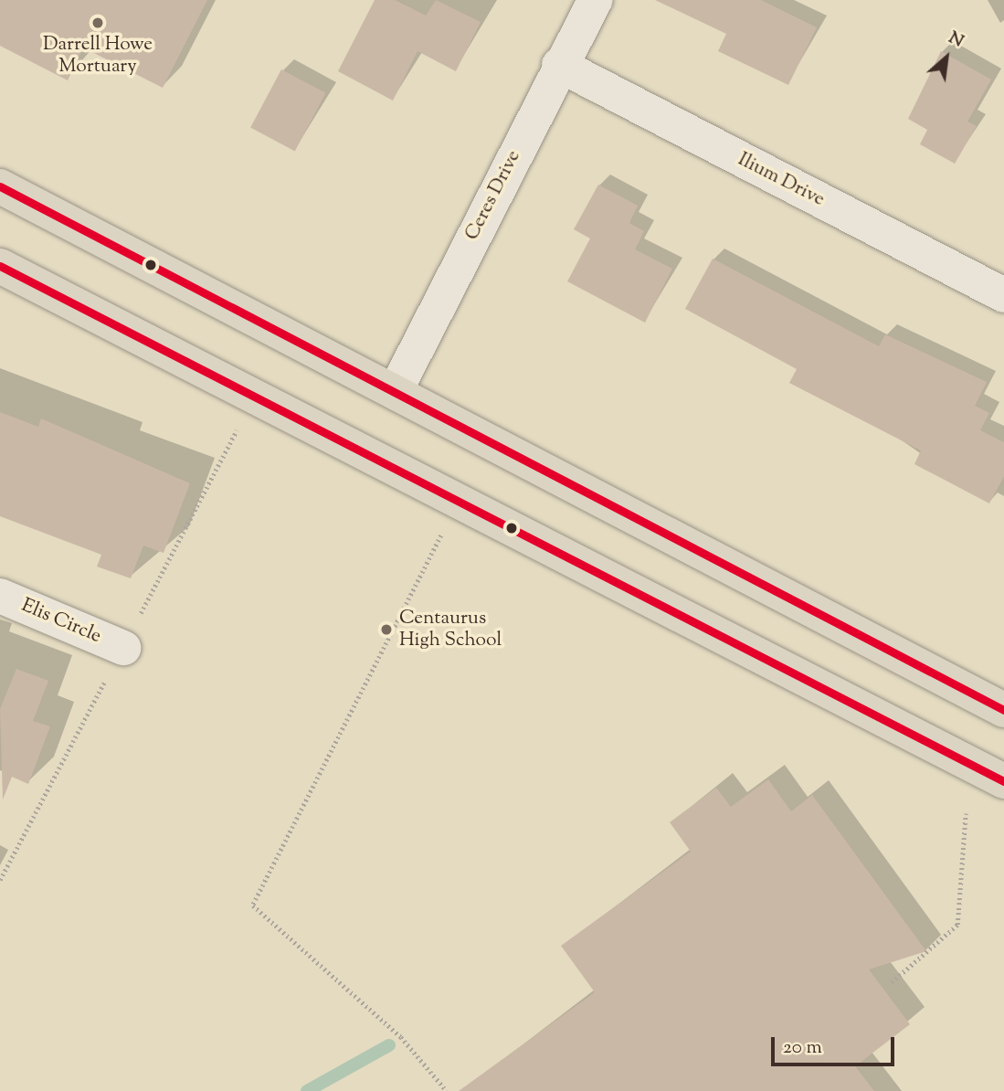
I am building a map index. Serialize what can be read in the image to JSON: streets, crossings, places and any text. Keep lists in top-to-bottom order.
{
  "streets": {
    "street": ["Ilium Drive", "Ceres Drive", "Elis Circle"]
  },
  "crossings": [
    ["Ilium Drive", "Ceres Drive"]
  ],
  "places": ["Darrell Howe Mortuary", "Centaurus High School"],
  "scale_bar": "20 m",
  "north": "top right"
}
